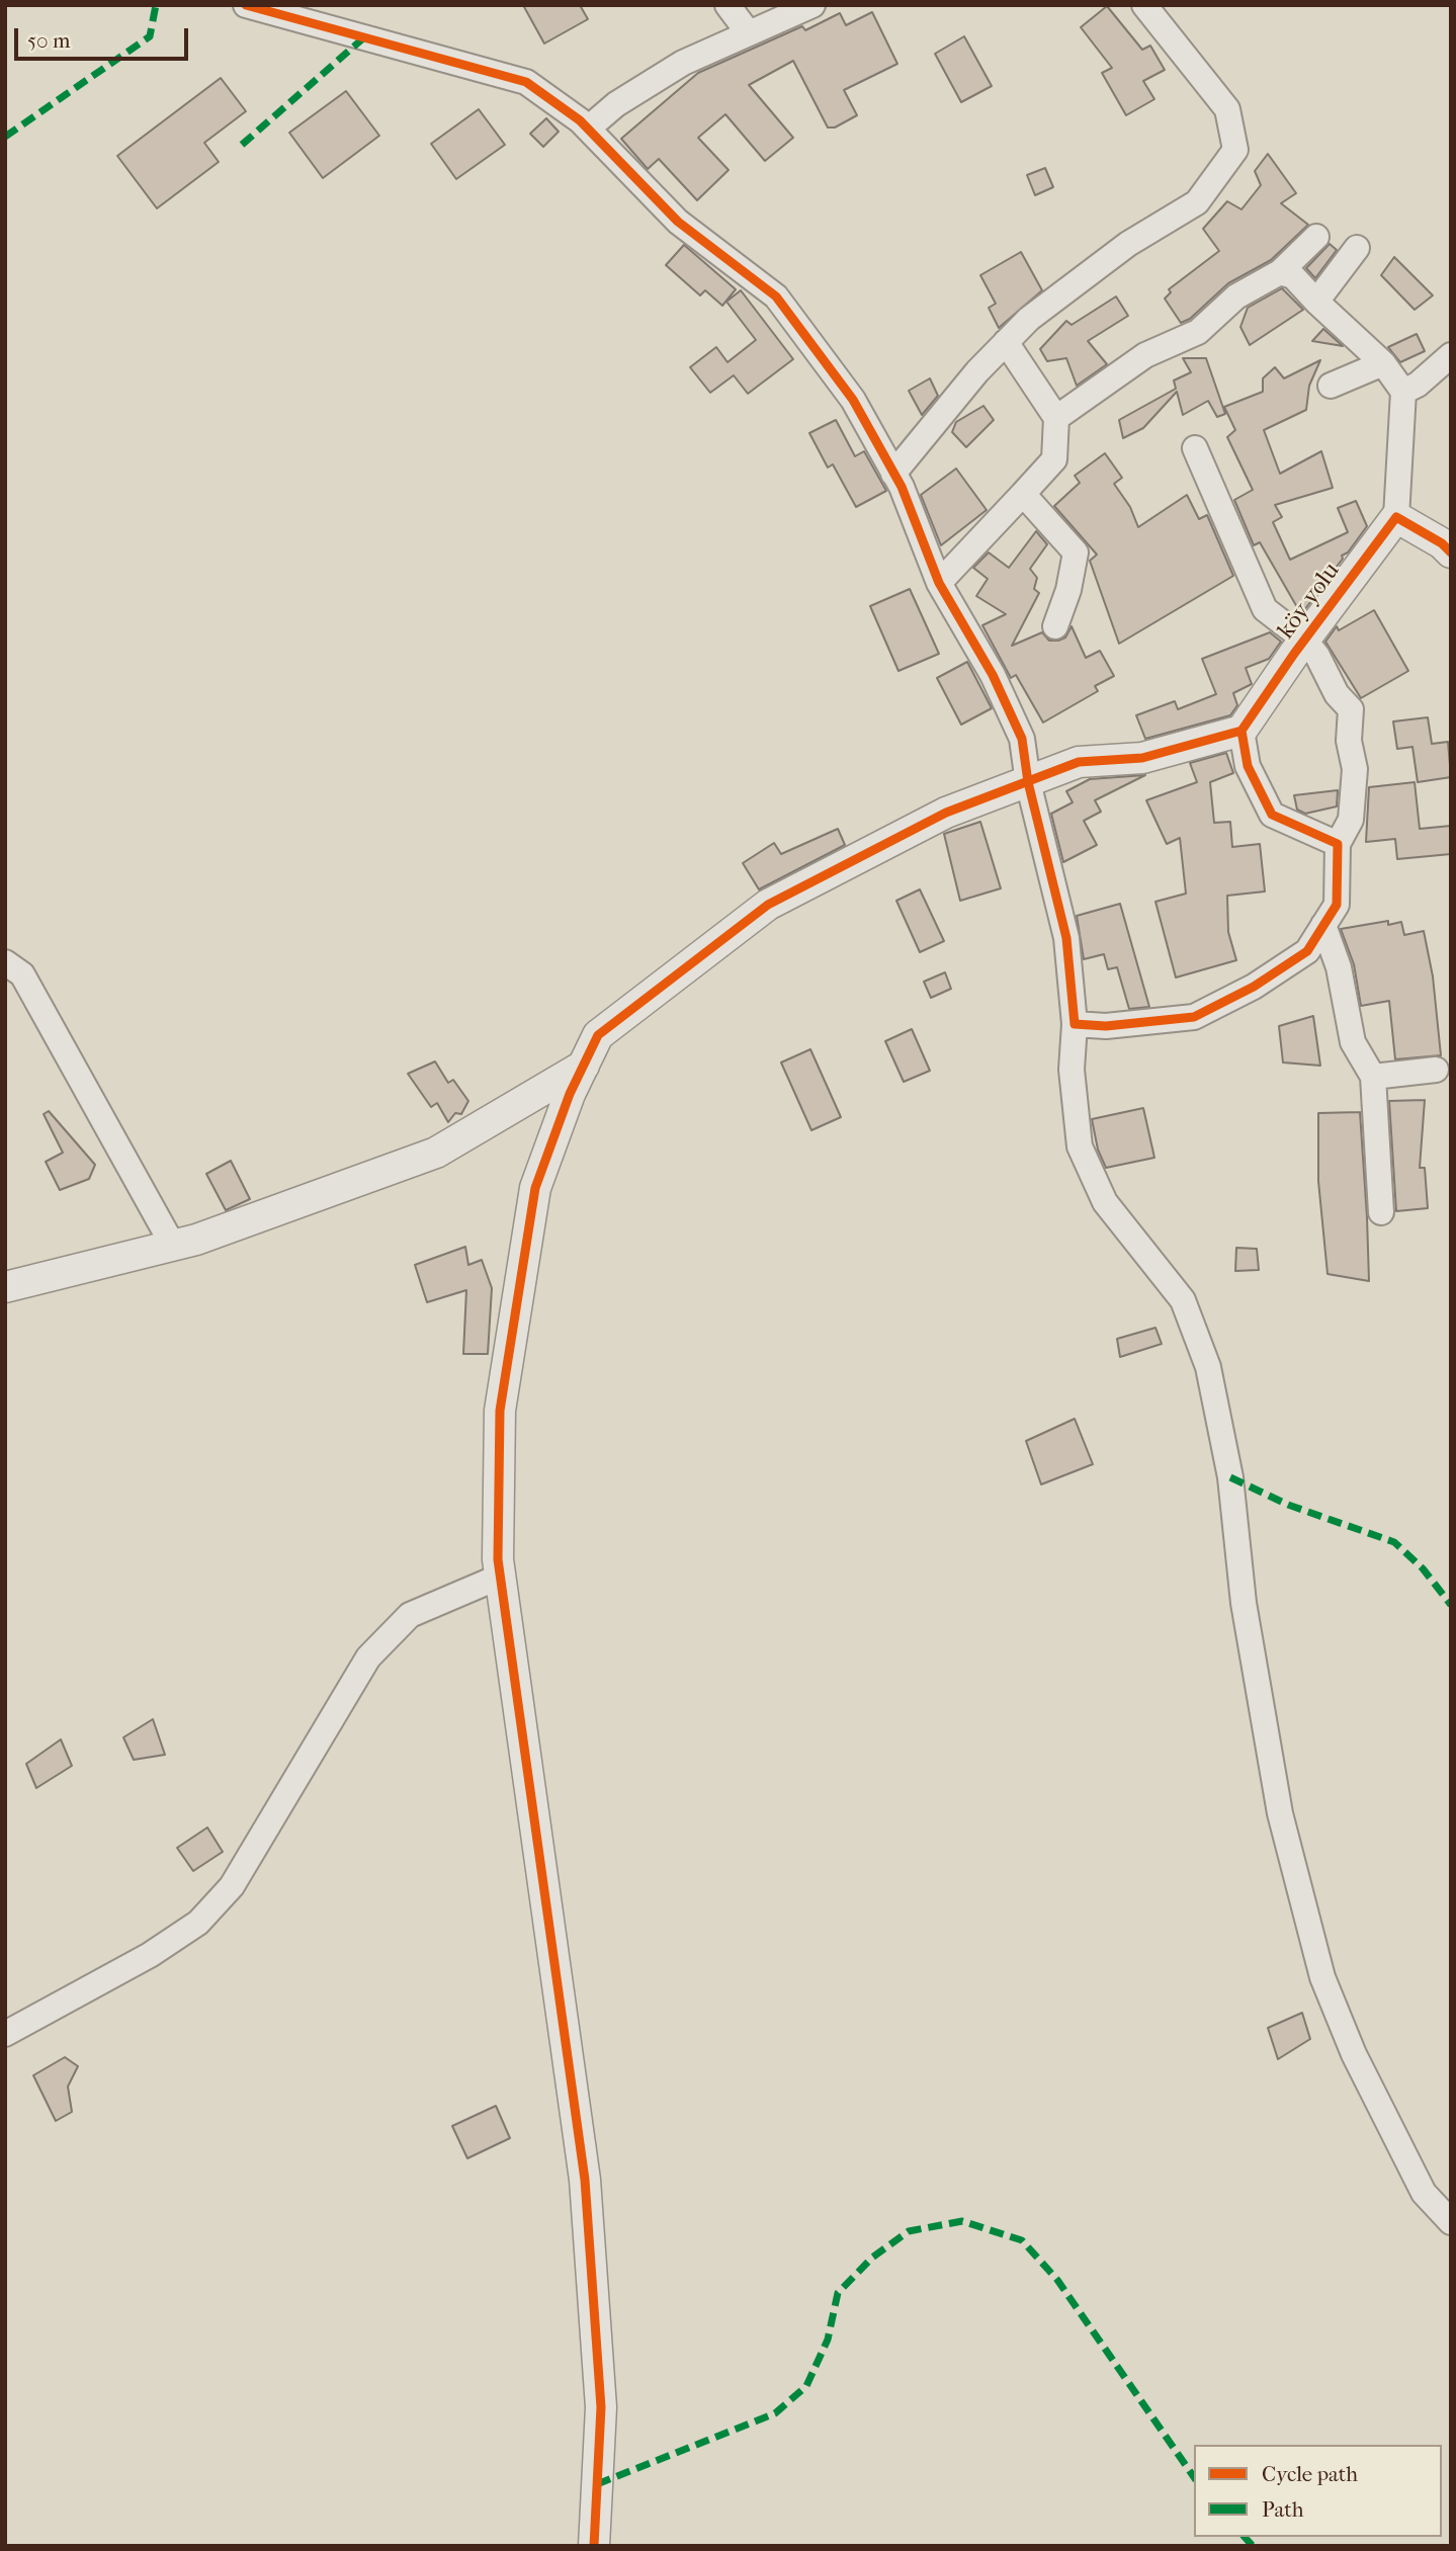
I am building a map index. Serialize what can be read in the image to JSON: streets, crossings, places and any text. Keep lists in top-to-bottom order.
{
  "streets": {
    "street": ["köy yolu"]
  },
  "legend": ["Cycle path", "Path"],
  "scale_bar": "50 m"
}
